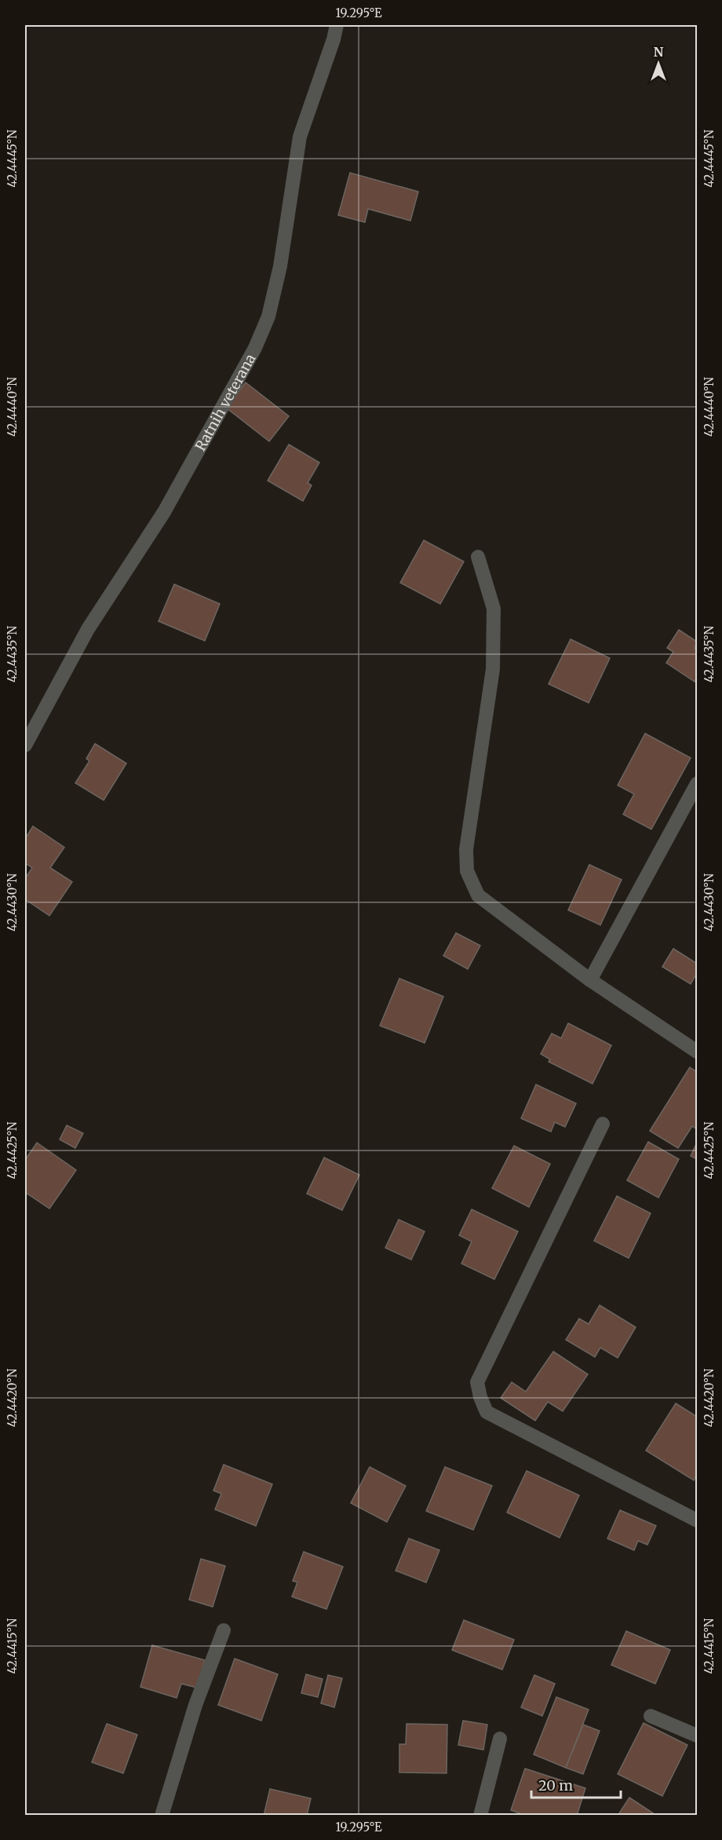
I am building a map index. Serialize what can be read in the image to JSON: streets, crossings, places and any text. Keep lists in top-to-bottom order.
{
  "streets": {
    "street": ["Ratnih veterana"]
  },
  "scale_bar": "20 m",
  "north": "top",
  "coordinates": [
    "19.295°E",
    "42.4445°N",
    "42.4440°N",
    "42.4435°N",
    "42.4430°N",
    "42.4425°N",
    "42.4420°N",
    "42.4415°N"
  ]
}
